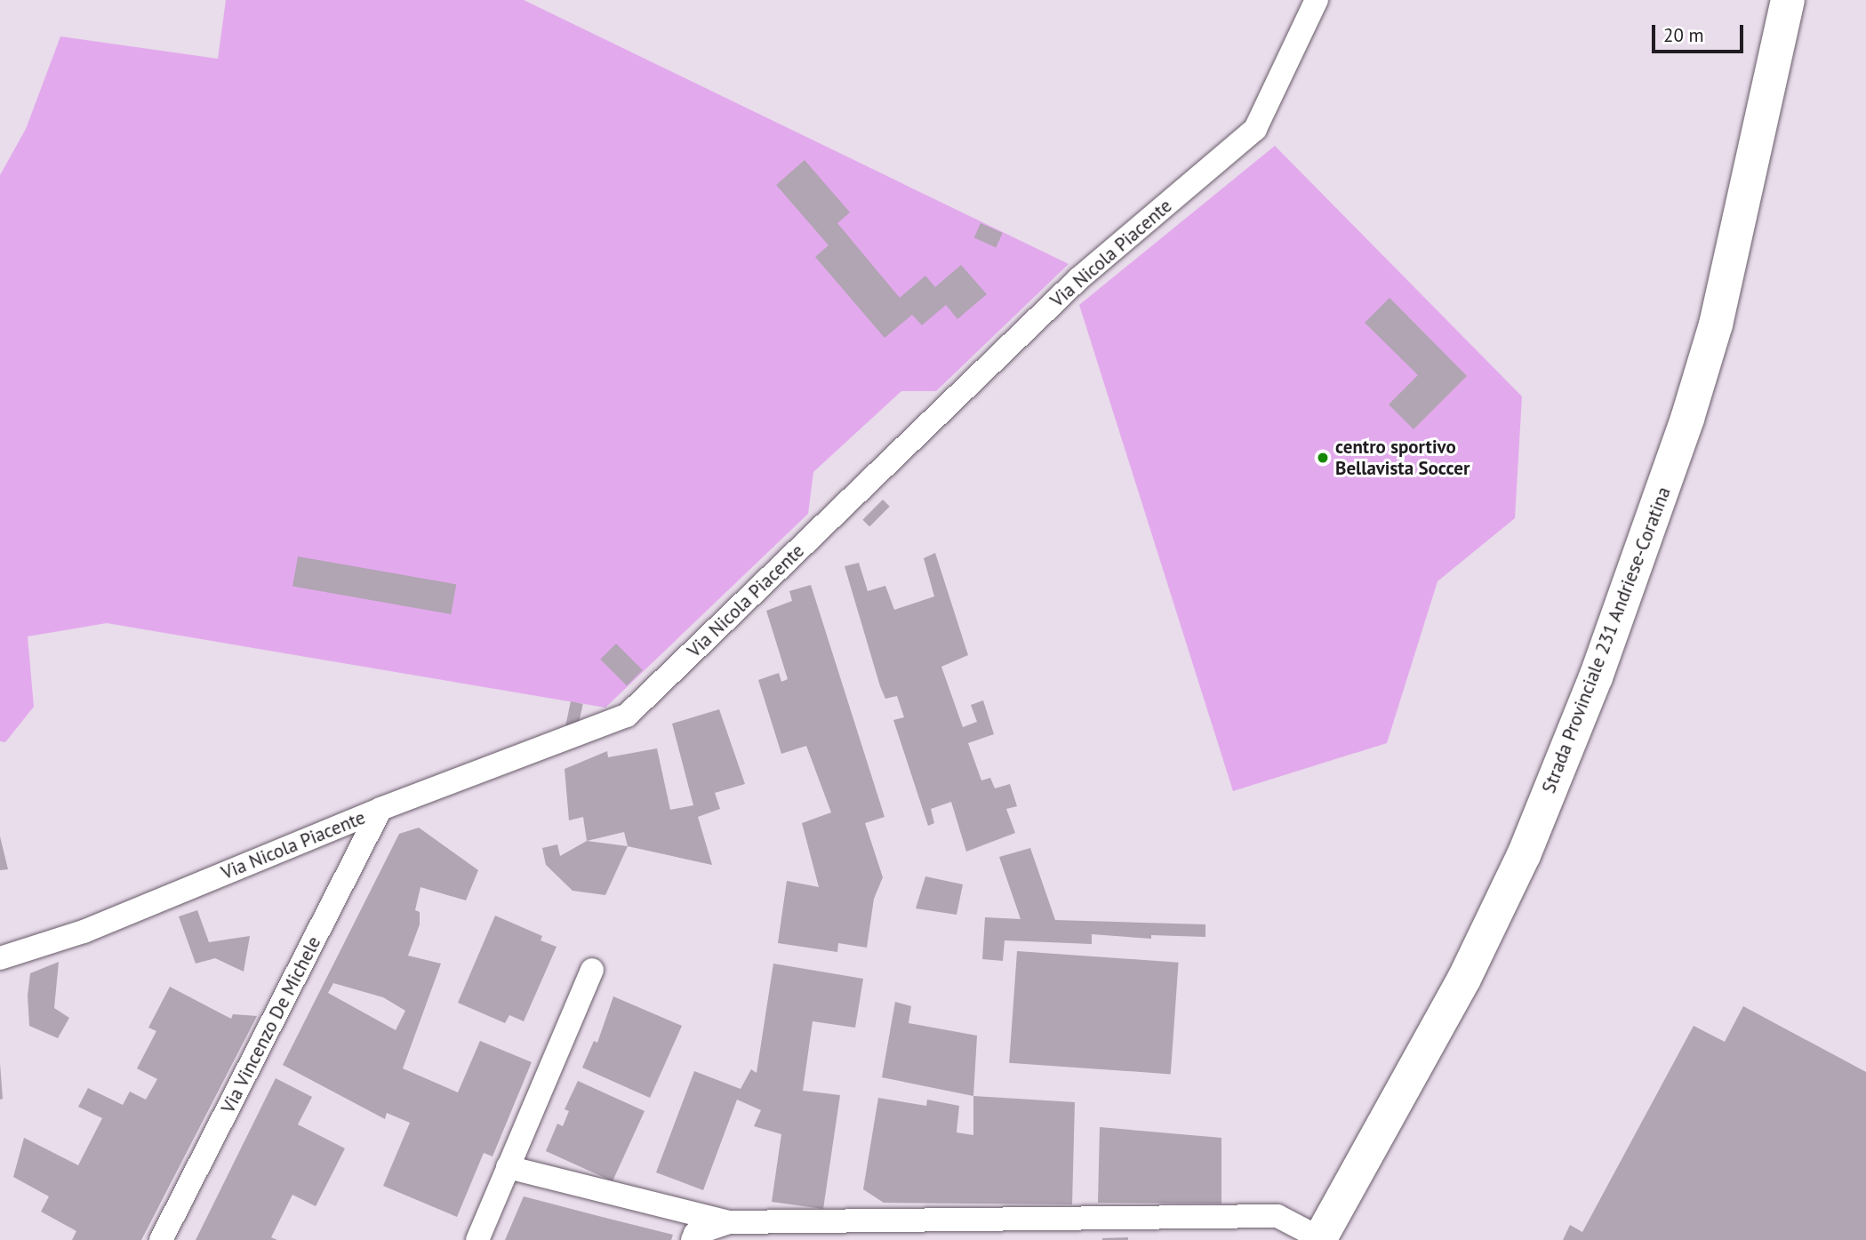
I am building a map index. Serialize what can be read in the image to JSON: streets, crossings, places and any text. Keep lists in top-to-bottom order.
{
  "streets": {
    "main road": ["Strada Provinciale 231 Andriese-Coratina"],
    "street": ["Via Nicola Piacente", "Via Vincenzo De Michele"]
  },
  "crossings": [
    ["Via Nicola Piacente", "Via Vincenzo De Michele"]
  ],
  "places": ["centro sportivo Bellavista Soccer"],
  "scale_bar": "20 m"
}
